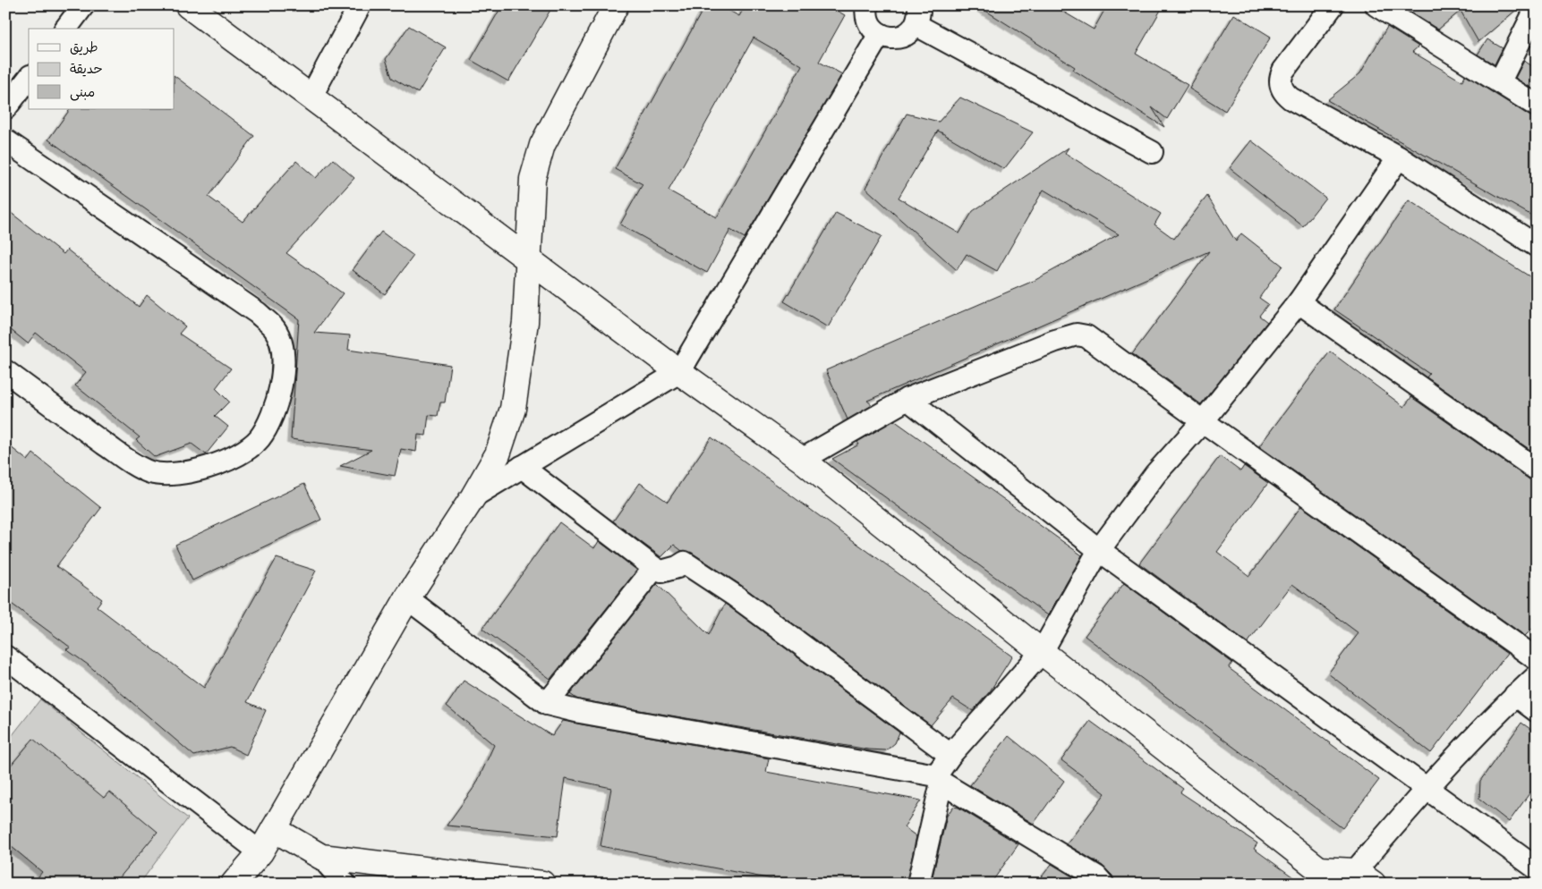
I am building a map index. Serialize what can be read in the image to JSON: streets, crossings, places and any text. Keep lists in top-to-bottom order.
{
  "legend": ["طريق", "حديقة", "مبنى"]
}
